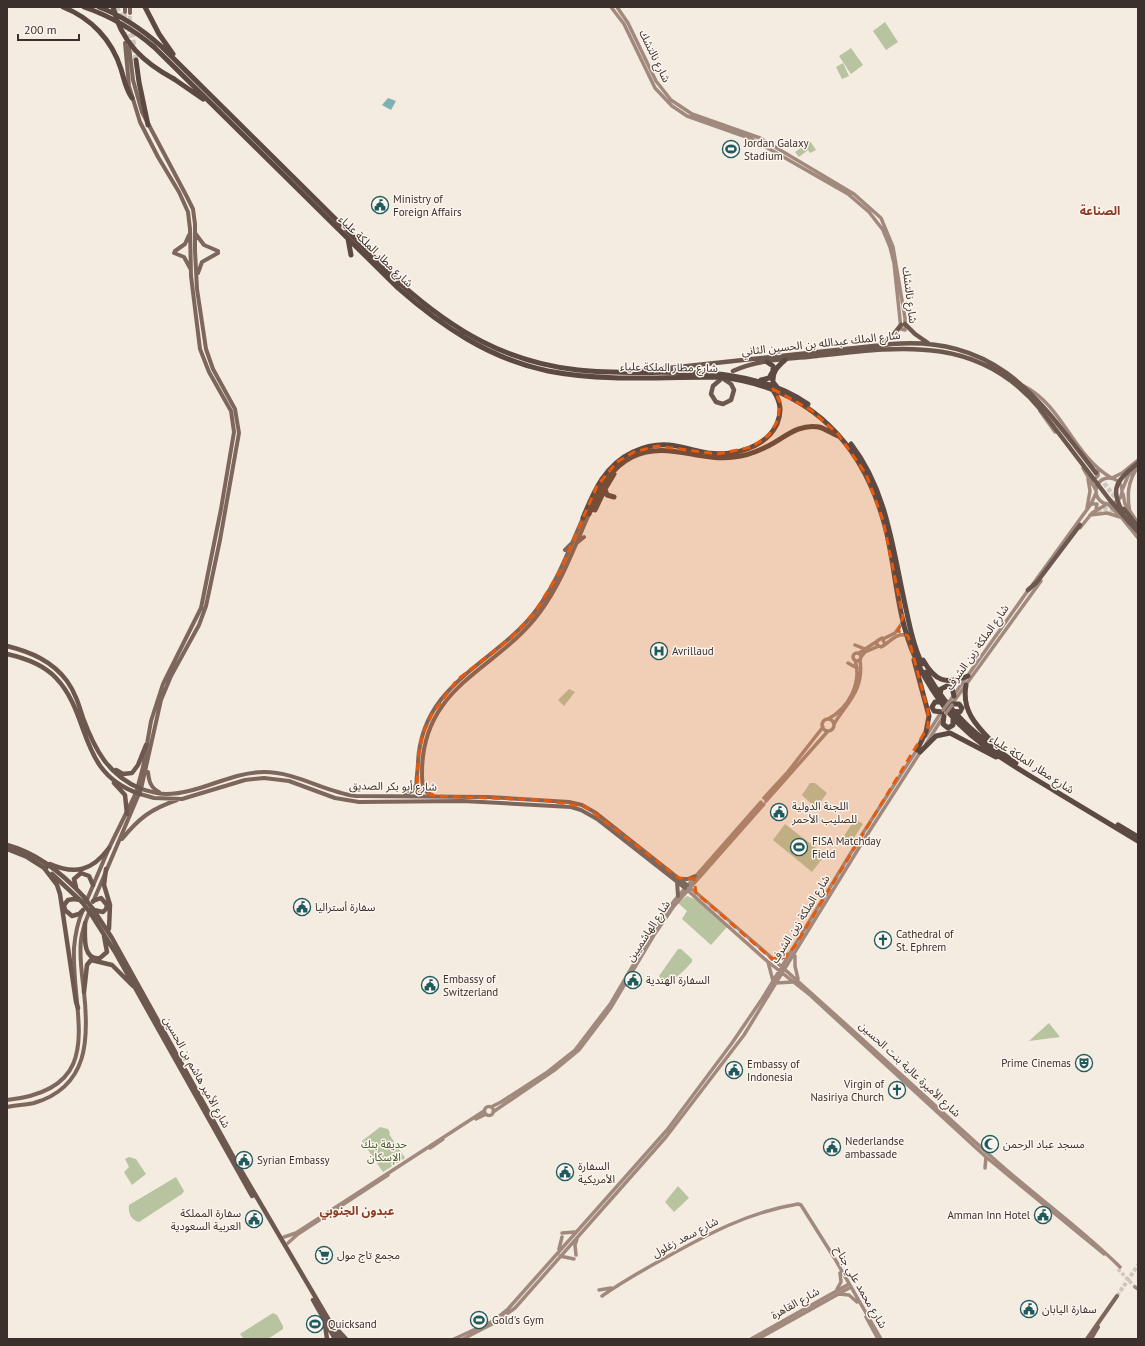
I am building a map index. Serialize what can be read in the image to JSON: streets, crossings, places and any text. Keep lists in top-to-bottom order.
{
  "streets": {
    "highway": [
      "شارع مطار الملكة علياء",
      "شارع الملك عبدالله بن الحسين الثاني",
      "شارع أبو بكر الصديق",
      "شارع الأمير هاشم بن الحسين"
    ],
    "main road": [
      "شارع نالتشك",
      "شارع الملكة زين الشرف",
      "شارع الهاشميين",
      "شارع الأميرة عالية بنت الحسين",
      "شارع سعد زغلول",
      "شارع محمد علي جناح",
      "شارع القاهرة"
    ]
  },
  "crossings": [
    ["شارع مطار الملكة علياء", "شارع الملك عبدالله بن الحسين الثاني"],
    ["شارع مطار الملكة علياء", "شارع الملكة زين الشرف"],
    ["شارع الملكة زين الشرف", "شارع الأميرة عالية بنت الحسين"],
    ["شارع أبو بكر الصديق", "شارع الهاشميين"],
    ["شارع أبو بكر الصديق", "شارع الأميرة عالية بنت الحسين"],
    ["شارع الهاشميين", "شارع الأميرة عالية بنت الحسين"],
    ["شارع سعد زغلول", "شارع محمد علي جناح"],
    ["شارع محمد علي جناح", "شارع القاهرة"]
  ],
  "districts": ["الصناعة", "عبدون الجنوبي"],
  "parks": ["حديقة بنك الإسكان"],
  "places": {
    "sports": [
      "Jordan Galaxy Stadium",
      "FISA Matchday Field",
      "Gold's Gym",
      "Quicksand"
    ],
    "public building": [
      "Ministry of Foreign Affairs",
      "اللجنة الدولية للصليب الأحمر",
      "سفارة أستراليا",
      "السفارة الهندية",
      "Embassy of Switzerland",
      "Embassy of Indonesia",
      "Nederlandse ambassade",
      "Syrian Embassy",
      "السفارة الأمريكية",
      "Amman Inn Hotel",
      "سفارة المملكة العربية السعودية",
      "سفارة اليابان"
    ],
    "hospital": ["Avrillaud"],
    "church": ["Cathedral of St. Ephrem", "Virgin of Nasiriya Church"],
    "theatre": ["Prime Cinemas"],
    "mosque": ["مسجد عباد الرحمن"],
    "supermarket": ["مجمع تاج مول"]
  },
  "scale_bar": "200 m"
}
